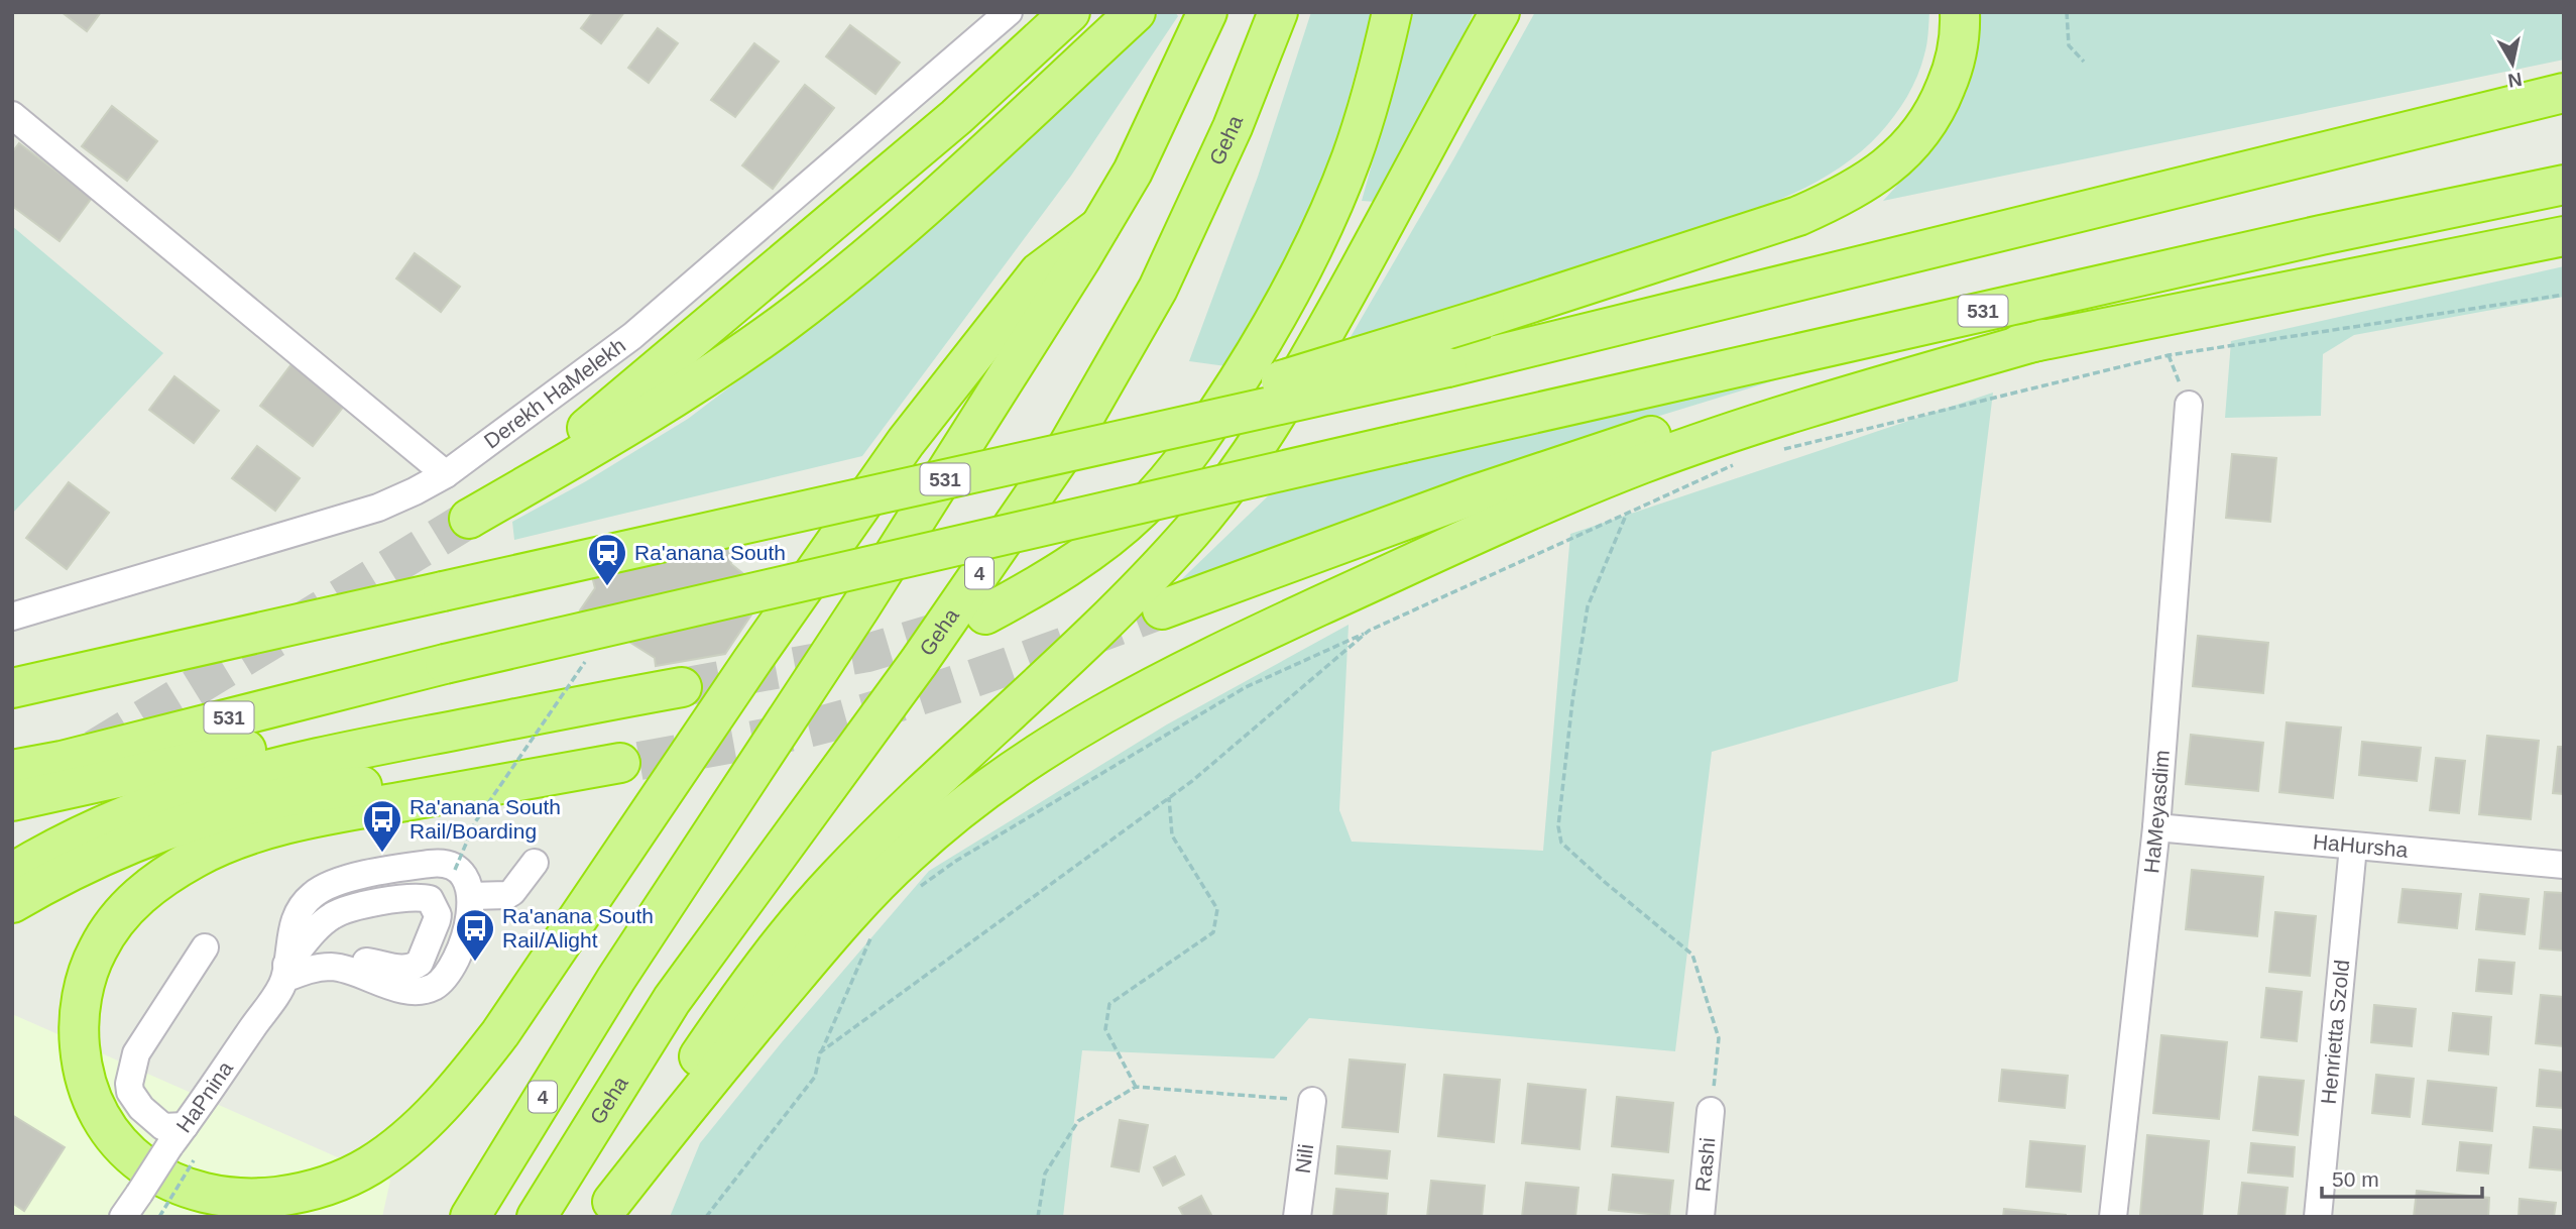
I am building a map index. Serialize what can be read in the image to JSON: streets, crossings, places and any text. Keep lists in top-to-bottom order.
{
  "streets": {
    "highway": ["Geha", "531", "4"],
    "street": [
      "Derekh HaMelekh",
      "HaMeyasdim",
      "HaHursha",
      "Henrietta Szold",
      "HaPnina",
      "Nili",
      "Rashi"
    ]
  },
  "crossings": [
    ["HaMeyasdim", "HaHursha"],
    ["HaHursha", "Henrietta Szold"]
  ],
  "places": {
    "station": ["Ra'anana South"],
    "bus stop": ["Ra'anana South Rail/Boarding", "Ra'anana South Rail/Alight"]
  },
  "scale_bar": "50 m",
  "north": "bottom"
}
